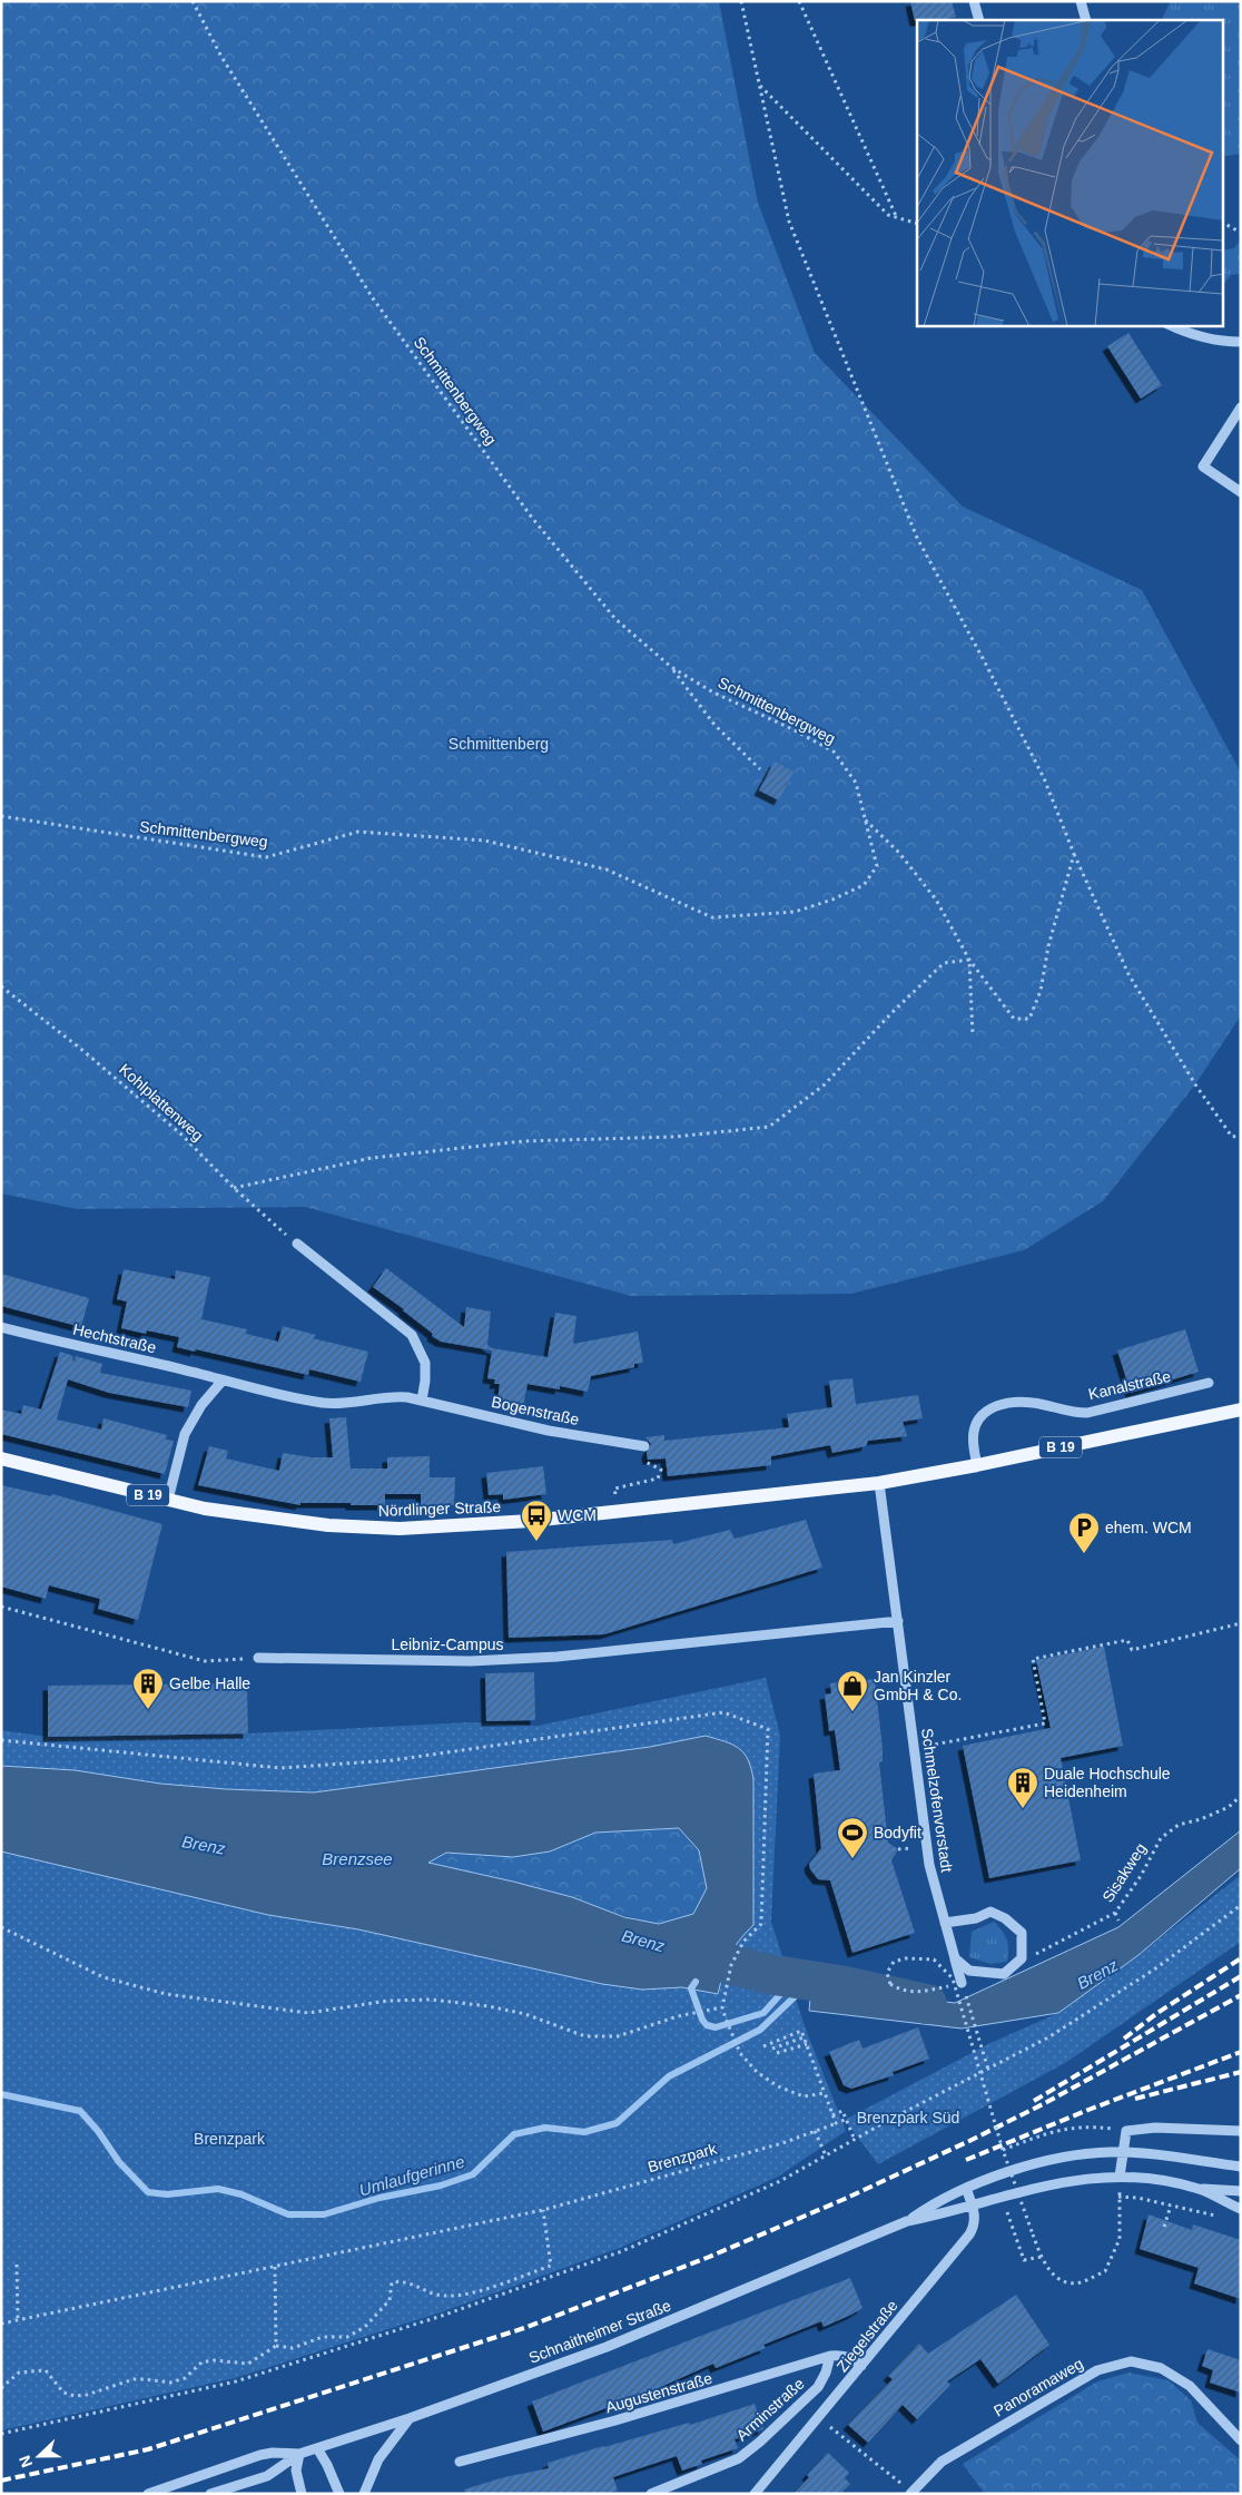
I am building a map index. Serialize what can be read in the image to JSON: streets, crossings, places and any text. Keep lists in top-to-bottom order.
{
  "streets": {
    "main road": ["B 19", "Nördlinger Straße"],
    "street": [
      "Hechtstraße",
      "Kanalstraße",
      "Bogenstraße",
      "Leibniz-Campus",
      "Schmelzofenvorstadt",
      "Schnaitheimer Straße",
      "Ziegelstraße",
      "Panoramaweg",
      "Augustenstraße",
      "Arminstraße"
    ],
    "path": [
      "Schmittenbergweg",
      "Kohlplattenweg",
      "Sisakweg",
      "Brenzpark"
    ]
  },
  "crossings": [
    ["Hechtstraße", "Bogenstraße"],
    ["Kanalstraße", "B 19"],
    ["B 19", "Nördlinger Straße"],
    ["B 19", "Schmelzofenvorstadt"],
    ["Nördlinger Straße", "Schmelzofenvorstadt"],
    ["Leibniz-Campus", "Schmelzofenvorstadt"],
    ["Schmelzofenvorstadt", "Sisakweg"],
    ["Schnaitheimer Straße", "Ziegelstraße"],
    ["Ziegelstraße", "Augustenstraße"],
    ["Augustenstraße", "Arminstraße"]
  ],
  "water": ["Brenz", "Brenzsee", "Umlaufgerinne"],
  "parks": ["Schmittenberg", "Brenzpark Süd", "Brenzpark"],
  "places": {
    "bus stop": ["WCM"],
    "parking": ["ehem. WCM"],
    "building": ["Gelbe Halle", "Duale Hochschule Heidenheim"],
    "shop": ["Jan Kinzler GmbH & Co."],
    "sports": ["Bodyfit"]
  },
  "north": "left"
}
